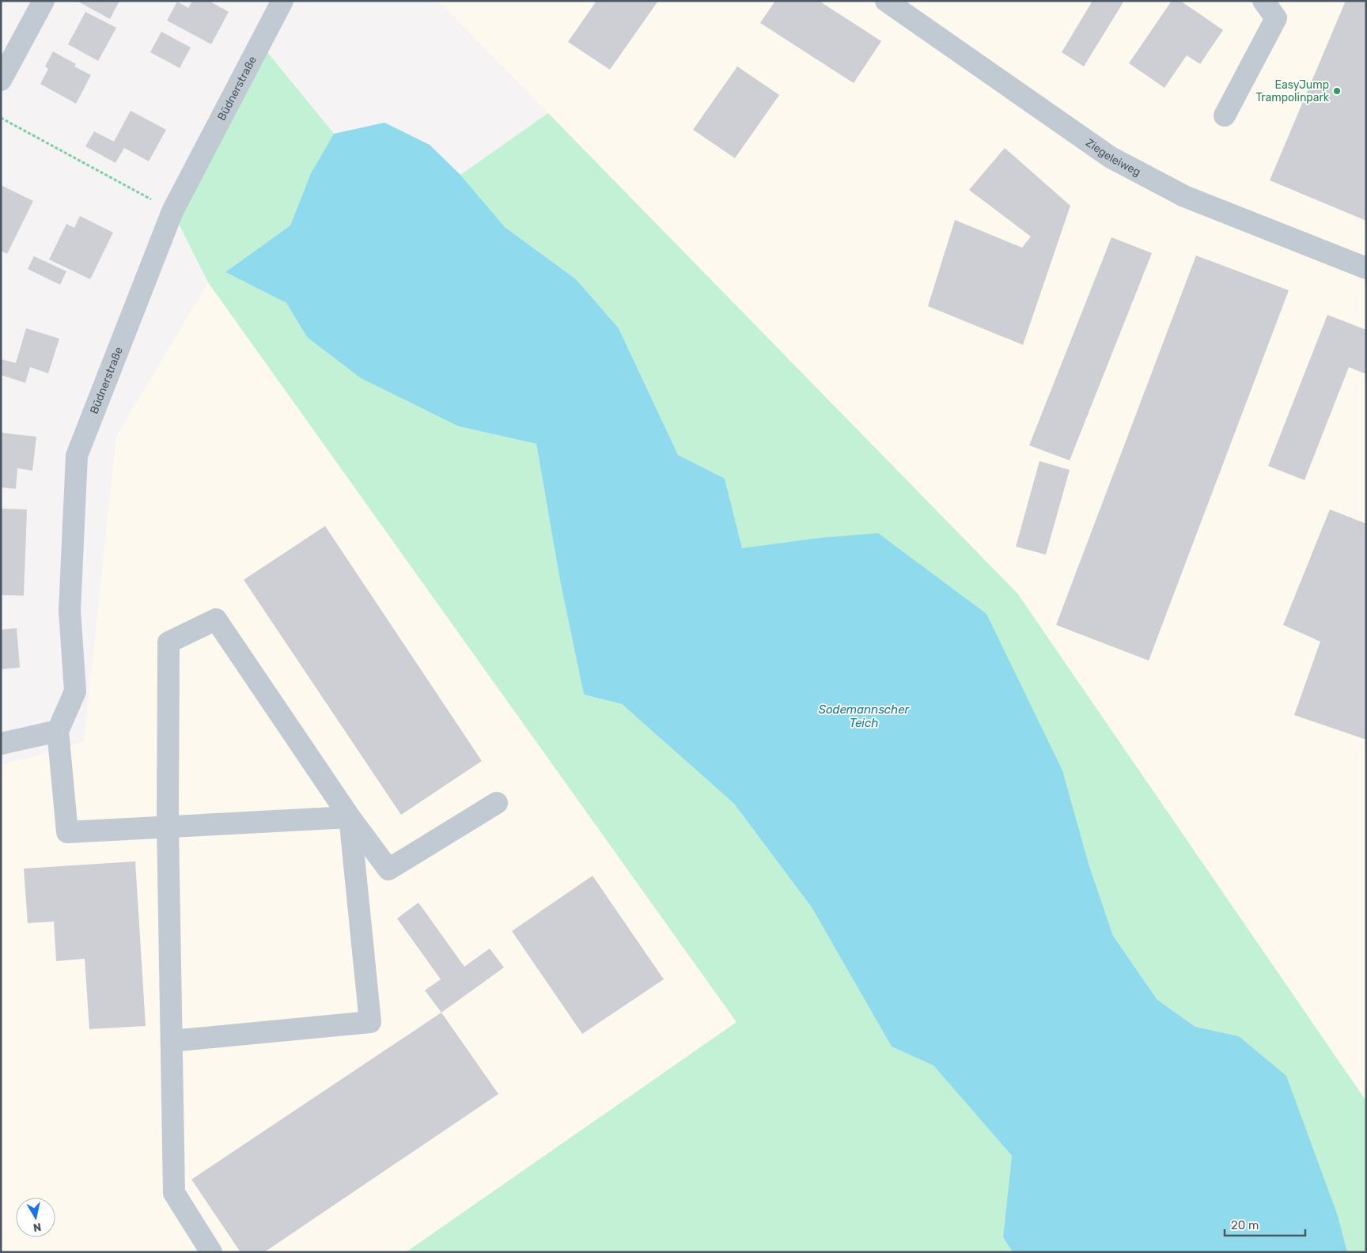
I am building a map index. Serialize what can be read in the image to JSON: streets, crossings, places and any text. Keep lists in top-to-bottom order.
{
  "streets": {
    "street": ["Büdnerstraße", "Ziegeleiweg"]
  },
  "water": ["Sodemannscher Teich"],
  "places": ["EasyJump Trampolinpark"],
  "scale_bar": "20 m",
  "north": "bottom"
}
